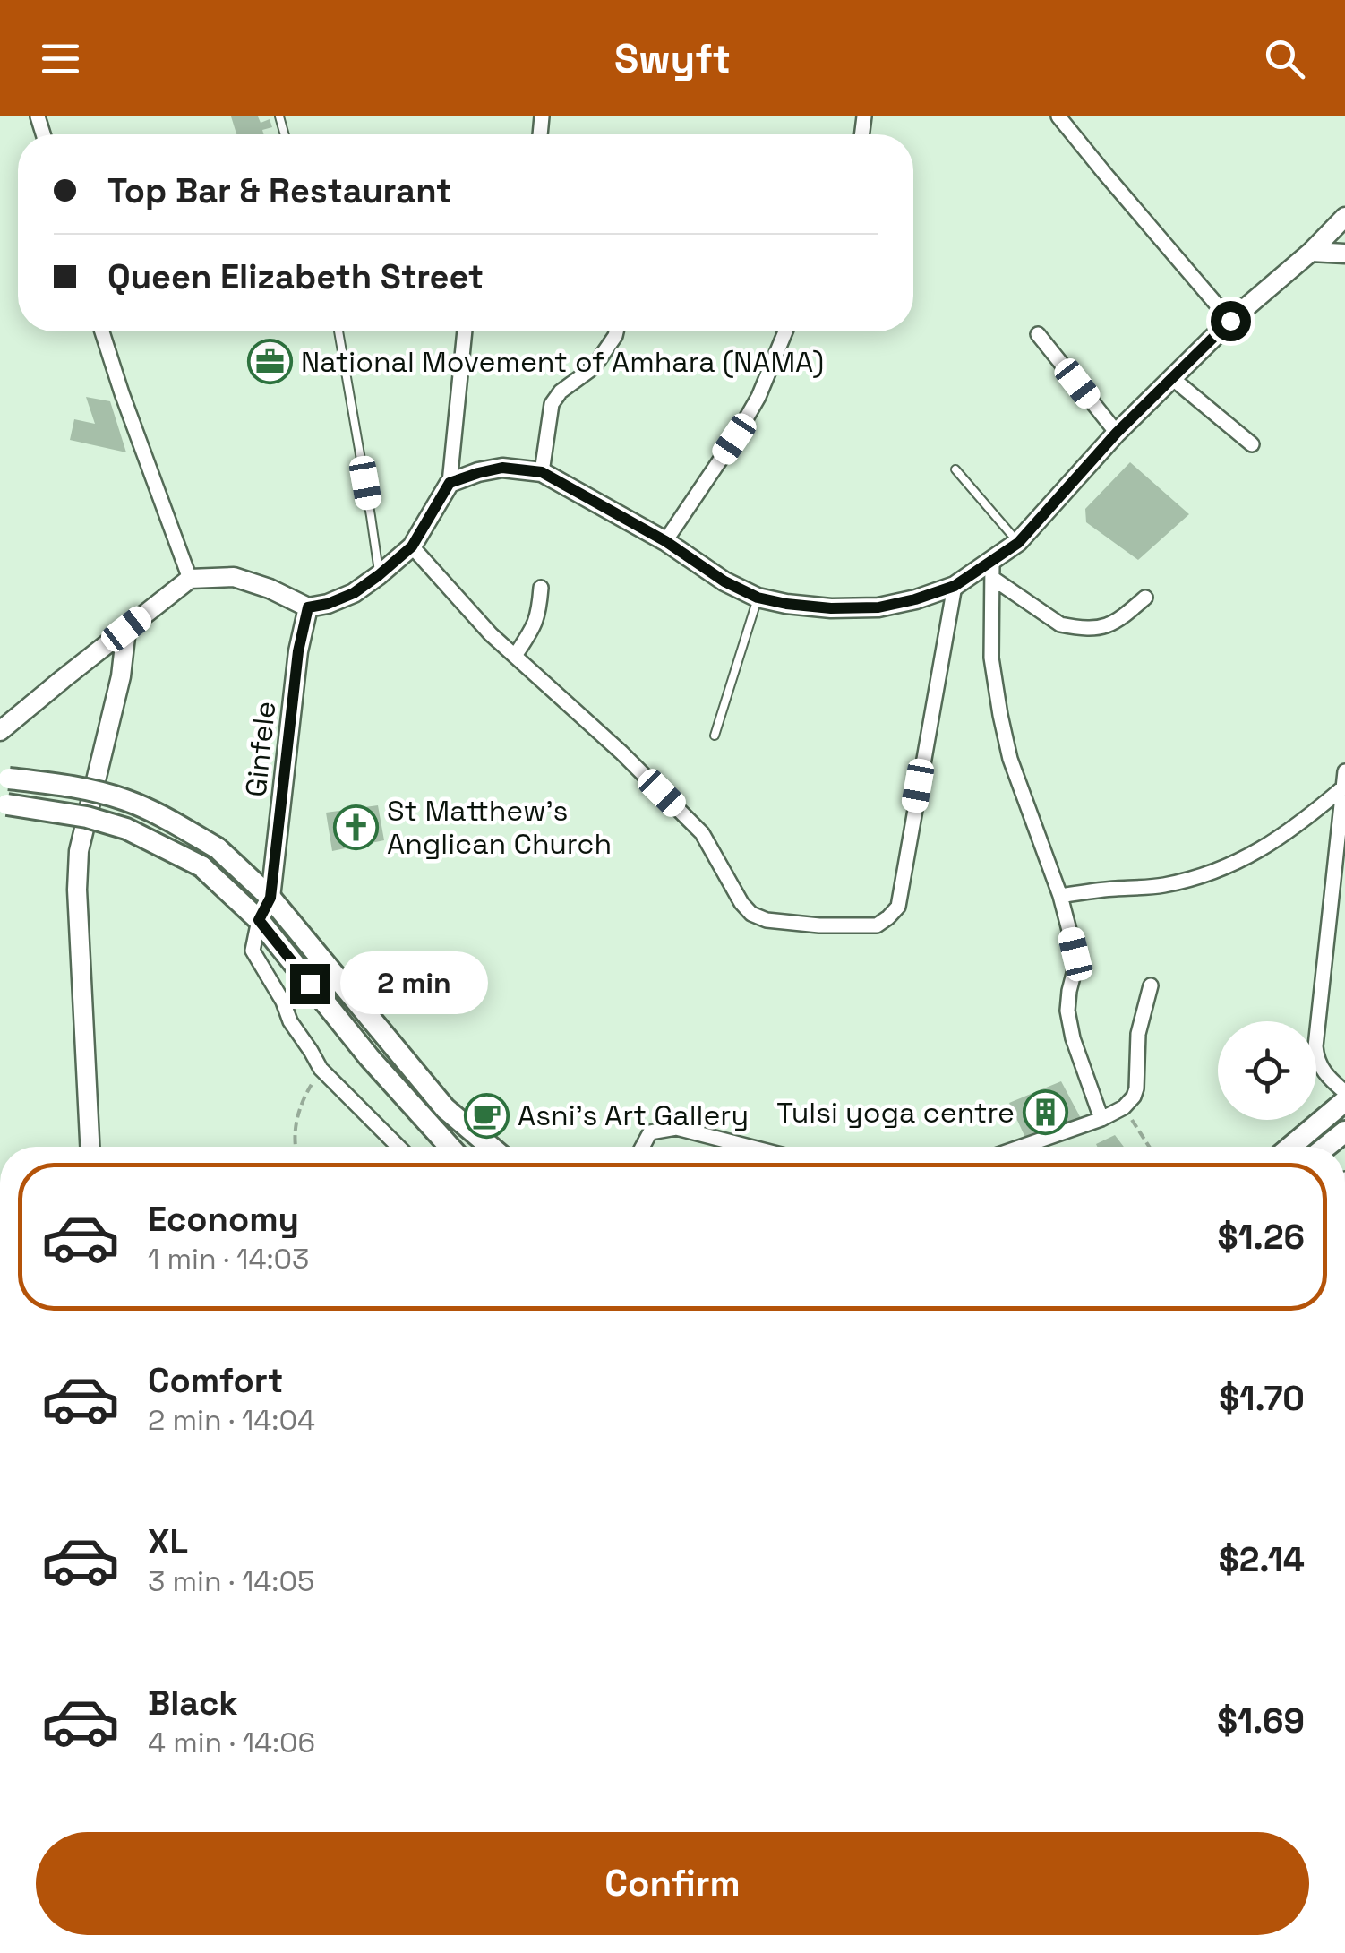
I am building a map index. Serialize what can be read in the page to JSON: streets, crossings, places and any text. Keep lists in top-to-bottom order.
{
  "streets": {
    "street": ["Ginfele"]
  },
  "places": {
    "office": ["National Movement of Amhara (NAMA)"],
    "church": ["St Matthew’s Anglican Church"],
    "building": ["Tulsi yoga centre"],
    "cafe": ["Asni's Art Gallery"]
  },
  "page": {
    "header": "Swyft",
    "banner": ["Top Bar & Restaurant", "Queen Elizabeth Street"],
    "bubble": "2 min",
    "list": [
      {
        "name": "Economy",
        "note": "1 min · 14:03",
        "value": "$1.26"
      },
      {
        "name": "Comfort",
        "note": "2 min · 14:04",
        "value": "$1.70"
      },
      {
        "name": "XL",
        "note": "3 min · 14:05",
        "value": "$2.14"
      },
      {
        "name": "Black",
        "note": "4 min · 14:06",
        "value": "$1.69"
      }
    ],
    "buttons": "Confirm"
  }
}
